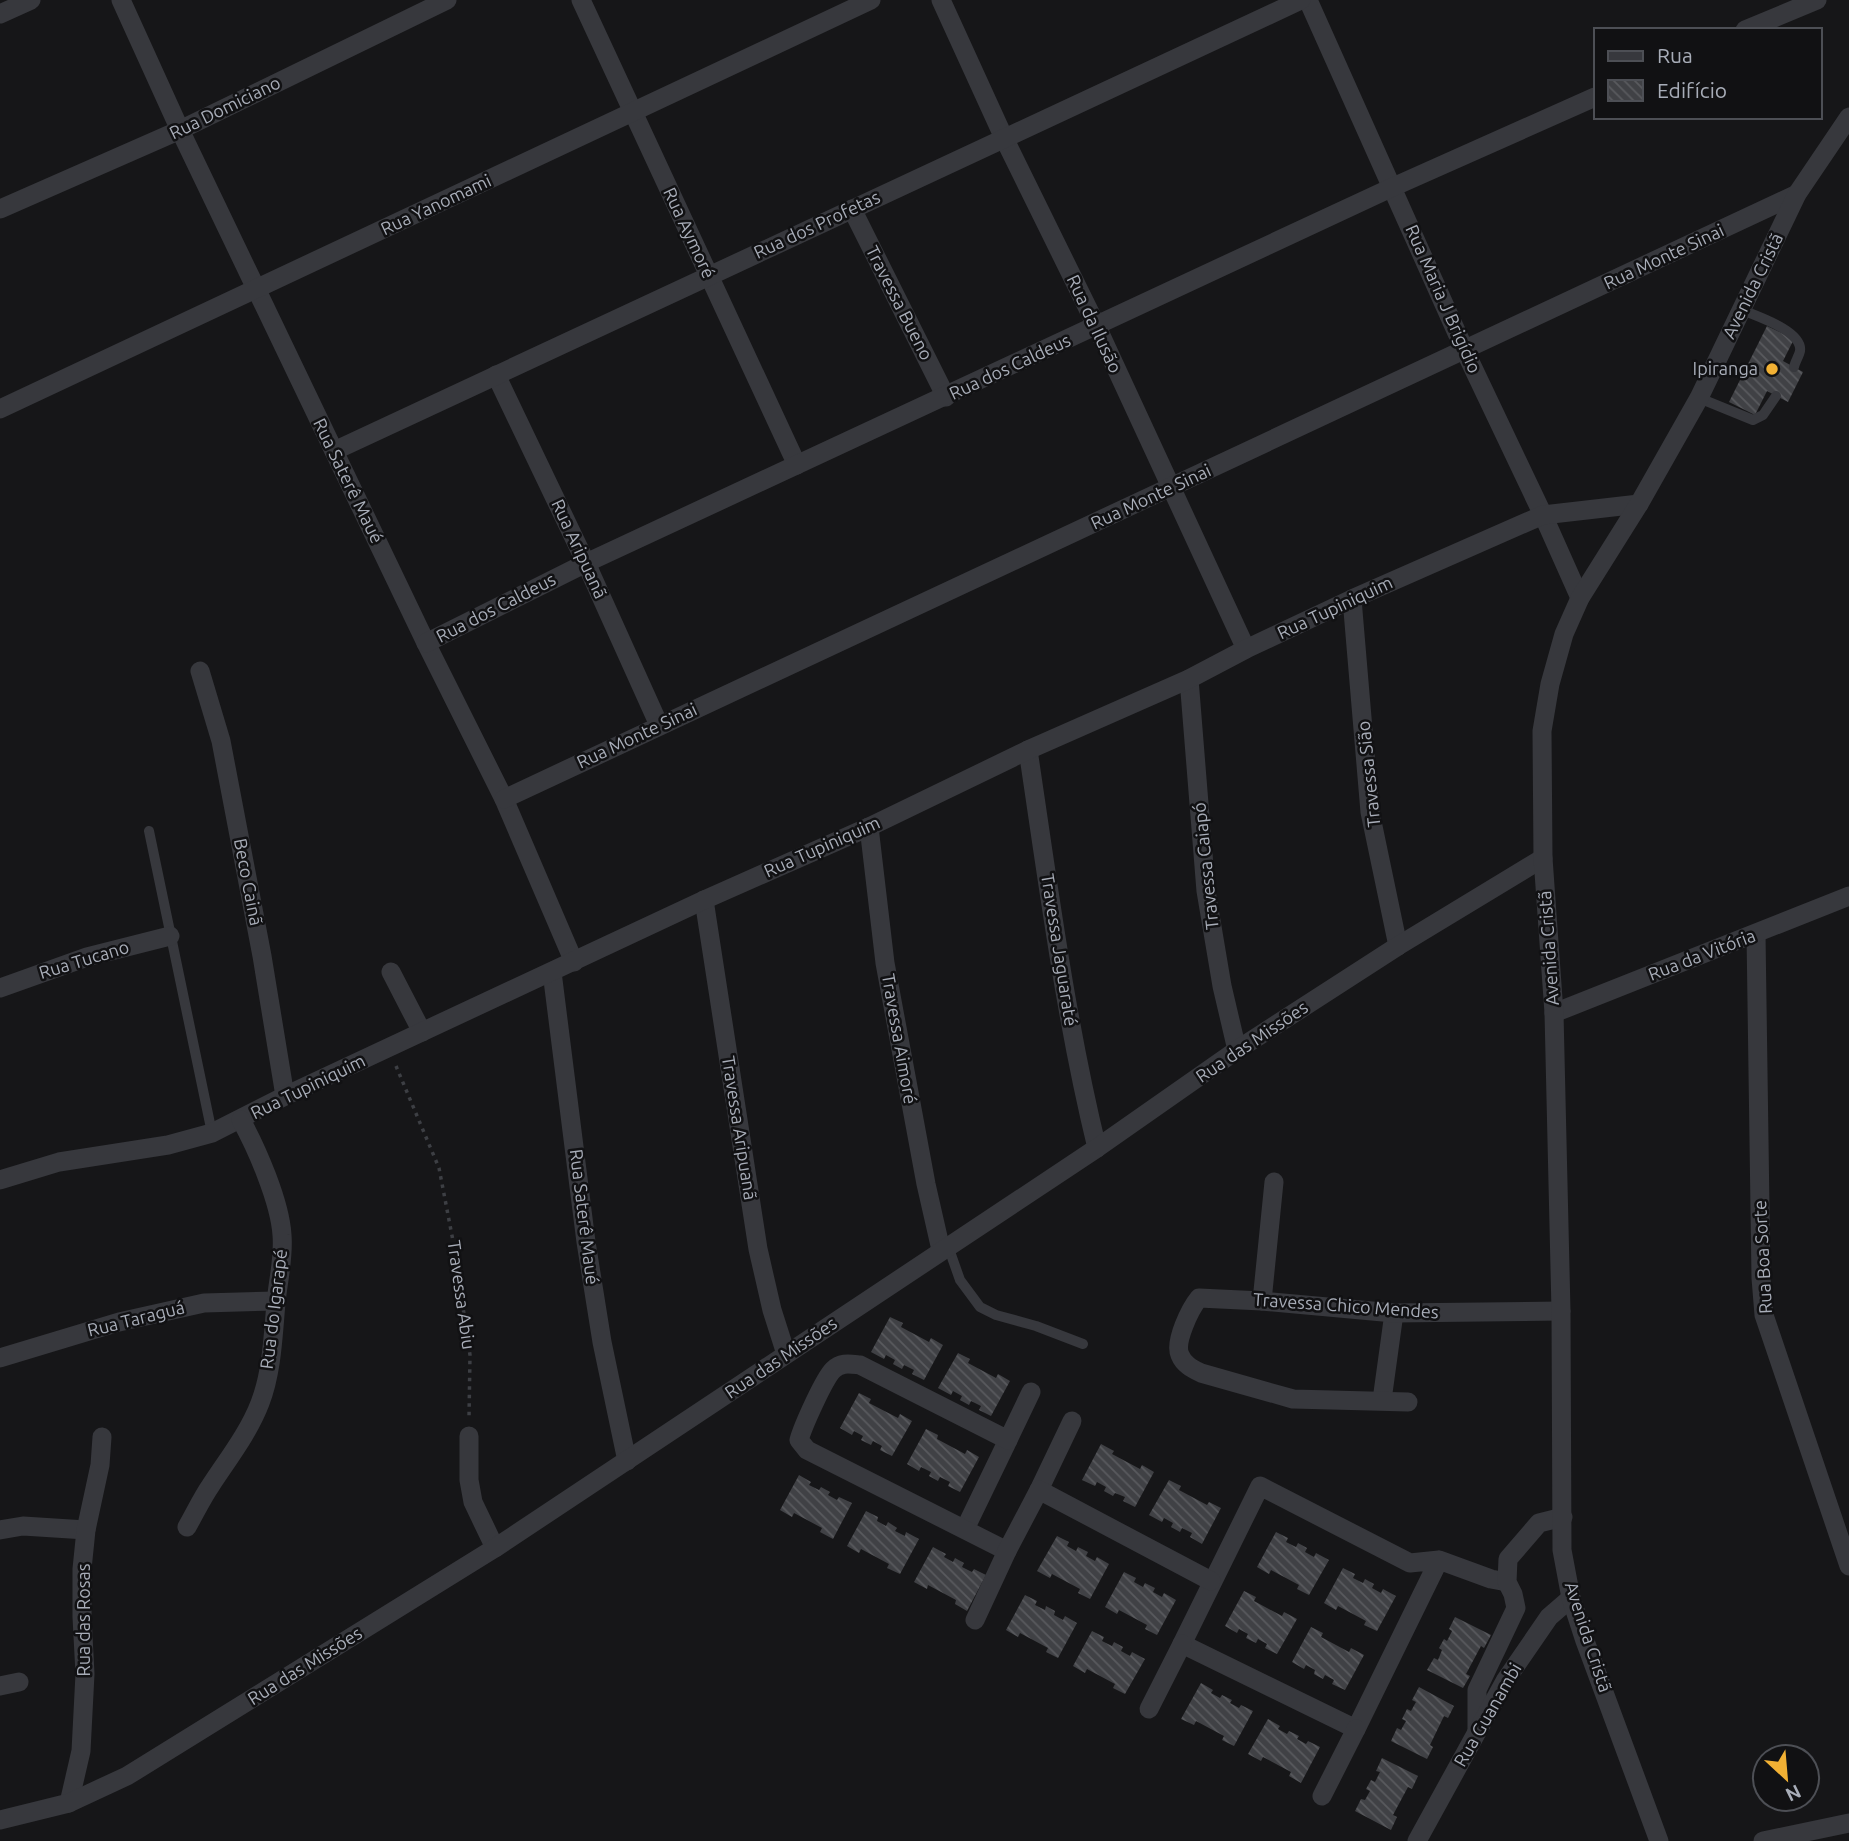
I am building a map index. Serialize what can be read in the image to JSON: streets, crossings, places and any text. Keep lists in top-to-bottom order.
{
  "streets": {
    "street": [
      "Rua Domiciano",
      "Rua Yanomami",
      "Rua dos Profetas",
      "Rua Aymoré",
      "Rua Monte Sinai",
      "Avenida Cristã",
      "Rua Maria J Brigídio",
      "Travessa Bueno",
      "Rua da Ilusão",
      "Rua dos Caldeus",
      "Rua Saterê Maué",
      "Rua Aripuanã",
      "Rua Tupiniquim",
      "Travessa Sião",
      "Travessa Caiapó",
      "Beco Cainã",
      "Travessa Jaguaraté",
      "Rua da Vitória",
      "Rua Tucano",
      "Travessa Aimoré",
      "Rua das Missões",
      "Travessa Aripuanã",
      "Rua Boa Sorte",
      "Travessa Chico Mendes",
      "Rua do Igarapé",
      "Rua Taraguá",
      "Rua das Rosas",
      "Rua Guanambi"
    ],
    "path": ["Travessa Abiu"]
  },
  "crossings": [
    ["Rua Domiciano", "Rua Saterê Maué"],
    ["Rua Yanomami", "Rua Aymoré"],
    ["Rua Yanomami", "Rua Saterê Maué"],
    ["Rua dos Profetas", "Rua Aymoré"],
    ["Rua dos Profetas", "Travessa Bueno"],
    ["Rua dos Profetas", "Rua da Ilusão"],
    ["Rua dos Profetas", "Rua Saterê Maué"],
    ["Rua dos Profetas", "Rua Aripuanã"],
    ["Rua Aymoré", "Rua dos Caldeus"],
    ["Rua Monte Sinai", "Avenida Cristã"],
    ["Rua Monte Sinai", "Rua Maria J Brigídio"],
    ["Rua Monte Sinai", "Rua da Ilusão"],
    ["Rua Monte Sinai", "Rua Saterê Maué"],
    ["Rua Monte Sinai", "Rua Aripuanã"],
    ["Avenida Cristã", "Rua Maria J Brigídio"],
    ["Avenida Cristã", "Rua Tupiniquim"],
    ["Avenida Cristã", "Rua da Vitória"],
    ["Avenida Cristã", "Rua das Missões"],
    ["Avenida Cristã", "Travessa Chico Mendes"],
    ["Avenida Cristã", "Rua Guanambi"],
    ["Rua Maria J Brigídio", "Rua dos Caldeus"],
    ["Rua Maria J Brigídio", "Rua Tupiniquim"],
    ["Travessa Bueno", "Rua dos Caldeus"],
    ["Rua da Ilusão", "Rua dos Caldeus"],
    ["Rua da Ilusão", "Rua Tupiniquim"],
    ["Rua dos Caldeus", "Rua Saterê Maué"],
    ["Rua dos Caldeus", "Rua Aripuanã"],
    ["Rua Saterê Maué", "Rua Tupiniquim"],
    ["Rua Saterê Maué", "Rua das Missões"],
    ["Rua Tupiniquim", "Travessa Sião"],
    ["Rua Tupiniquim", "Travessa Caiapó"],
    ["Rua Tupiniquim", "Beco Cainã"],
    ["Rua Tupiniquim", "Travessa Jaguaraté"],
    ["Rua Tupiniquim", "Travessa Aimoré"],
    ["Rua Tupiniquim", "Travessa Aripuanã"],
    ["Rua Tupiniquim", "Travessa Abiu"],
    ["Rua Tupiniquim", "Rua do Igarapé"],
    ["Travessa Sião", "Rua das Missões"],
    ["Travessa Caiapó", "Rua das Missões"],
    ["Travessa Jaguaraté", "Rua das Missões"],
    ["Rua da Vitória", "Rua Boa Sorte"],
    ["Travessa Aimoré", "Rua das Missões"],
    ["Rua das Missões", "Travessa Aripuanã"],
    ["Rua das Missões", "Rua das Rosas"],
    ["Rua do Igarapé", "Rua Taraguá"]
  ],
  "places": ["Ipiranga"],
  "legend": ["Rua", "Edifício"],
  "north": "bottom right"
}
